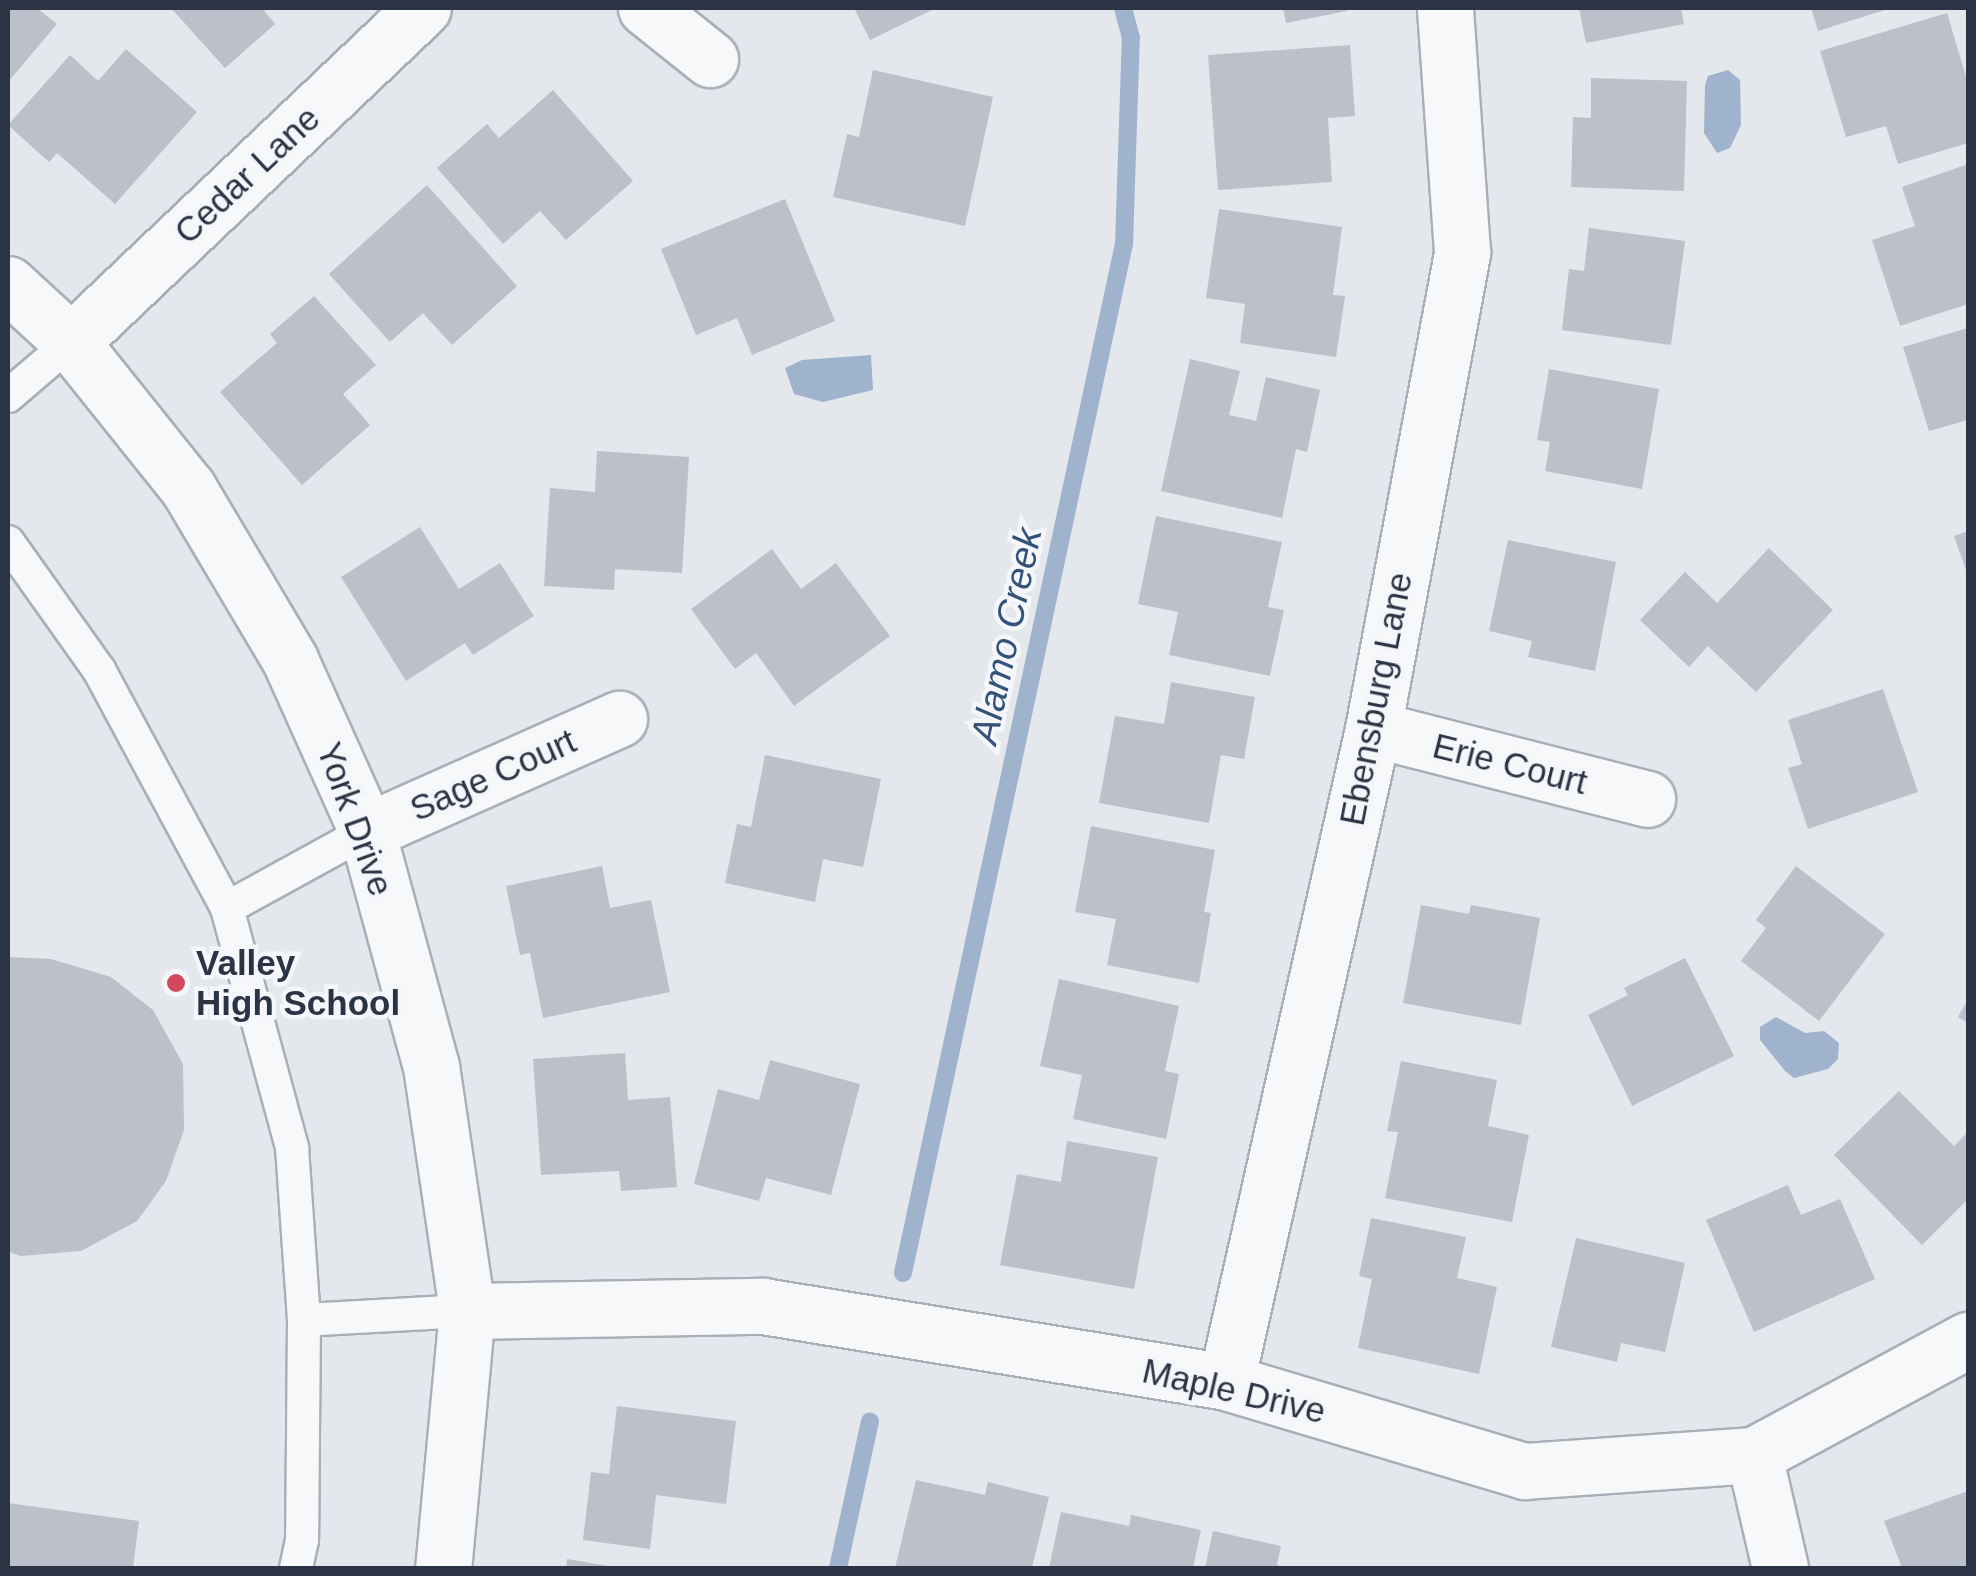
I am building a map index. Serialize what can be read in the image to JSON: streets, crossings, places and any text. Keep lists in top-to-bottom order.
{
  "streets": {
    "street": [
      "Cedar Lane",
      "Ebensburg Lane",
      "Erie Court",
      "Sage Court",
      "York Drive",
      "Maple Drive"
    ]
  },
  "crossings": [
    ["Cedar Lane", "York Drive"],
    ["Ebensburg Lane", "Erie Court"],
    ["Ebensburg Lane", "Maple Drive"],
    ["Sage Court", "York Drive"],
    ["York Drive", "Maple Drive"]
  ],
  "water": ["Alamo Creek"],
  "places": ["Valley High School"]
}
